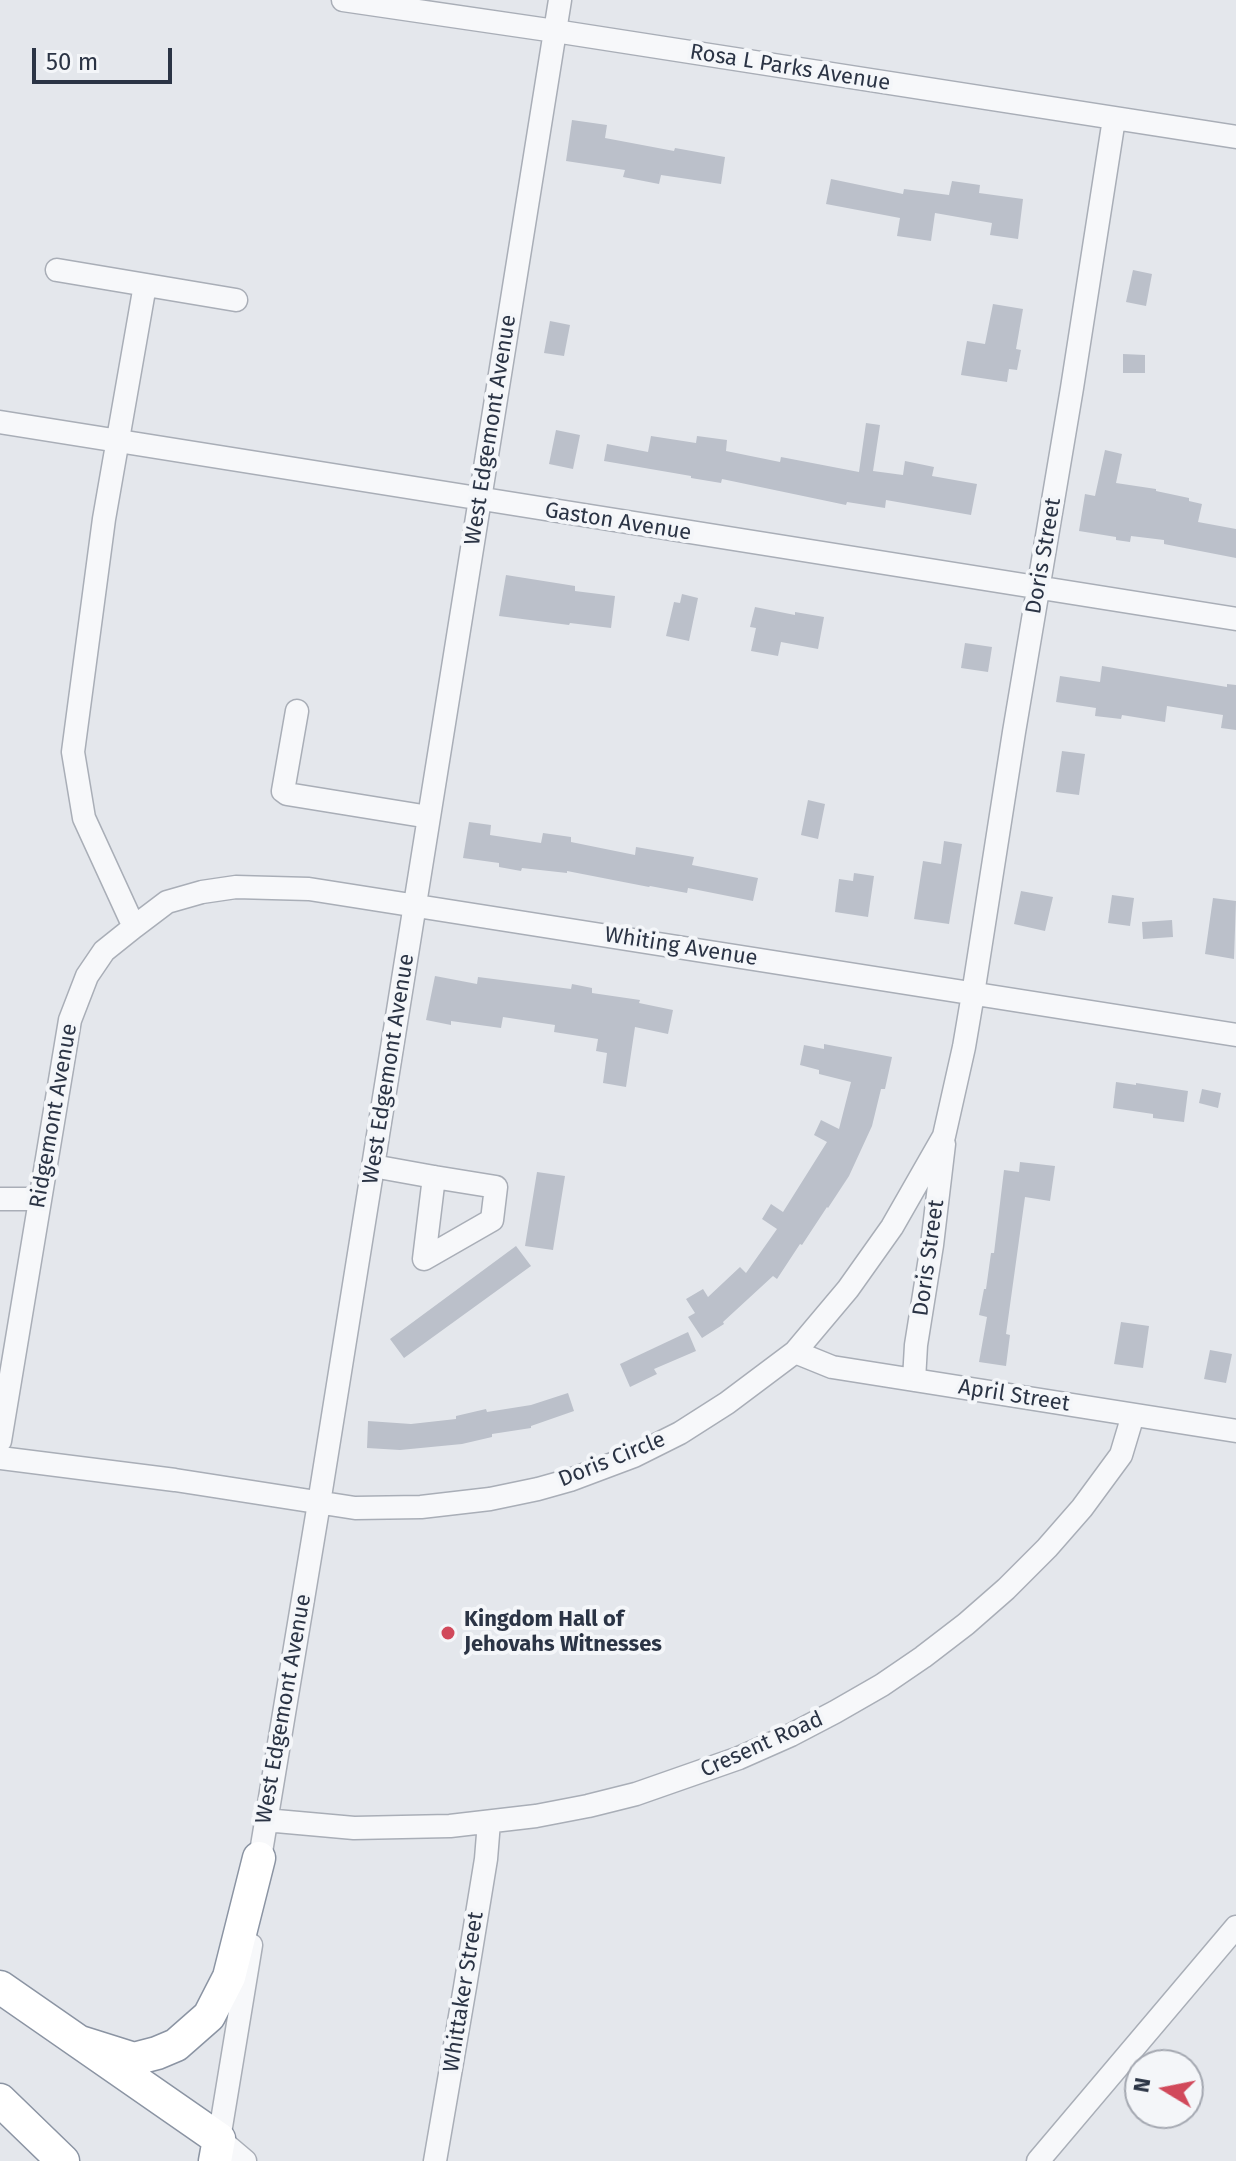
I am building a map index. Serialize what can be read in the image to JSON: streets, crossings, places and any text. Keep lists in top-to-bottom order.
{
  "streets": {
    "street": [
      "Rosa L Parks Avenue",
      "West Edgemont Avenue",
      "Gaston Avenue",
      "Doris Street",
      "Whiting Avenue",
      "Ridgemont Avenue",
      "April Street",
      "Doris Circle",
      "Cresent Road",
      "Whittaker Street"
    ]
  },
  "crossings": [
    ["Rosa L Parks Avenue", "West Edgemont Avenue"],
    ["Rosa L Parks Avenue", "Doris Street"],
    ["West Edgemont Avenue", "Gaston Avenue"],
    ["West Edgemont Avenue", "Whiting Avenue"],
    ["West Edgemont Avenue", "Doris Circle"],
    ["West Edgemont Avenue", "Cresent Road"],
    ["Gaston Avenue", "Doris Street"],
    ["Doris Street", "Whiting Avenue"],
    ["Doris Street", "April Street"],
    ["Doris Street", "Doris Circle"],
    ["Whiting Avenue", "Ridgemont Avenue"],
    ["Whiting Avenue", "Doris Circle"],
    ["April Street", "Doris Circle"],
    ["April Street", "Cresent Road"],
    ["Cresent Road", "Whittaker Street"]
  ],
  "places": ["Kingdom Hall of Jehovahs Witnesses"],
  "scale_bar": "50 m",
  "north": "left"
}
